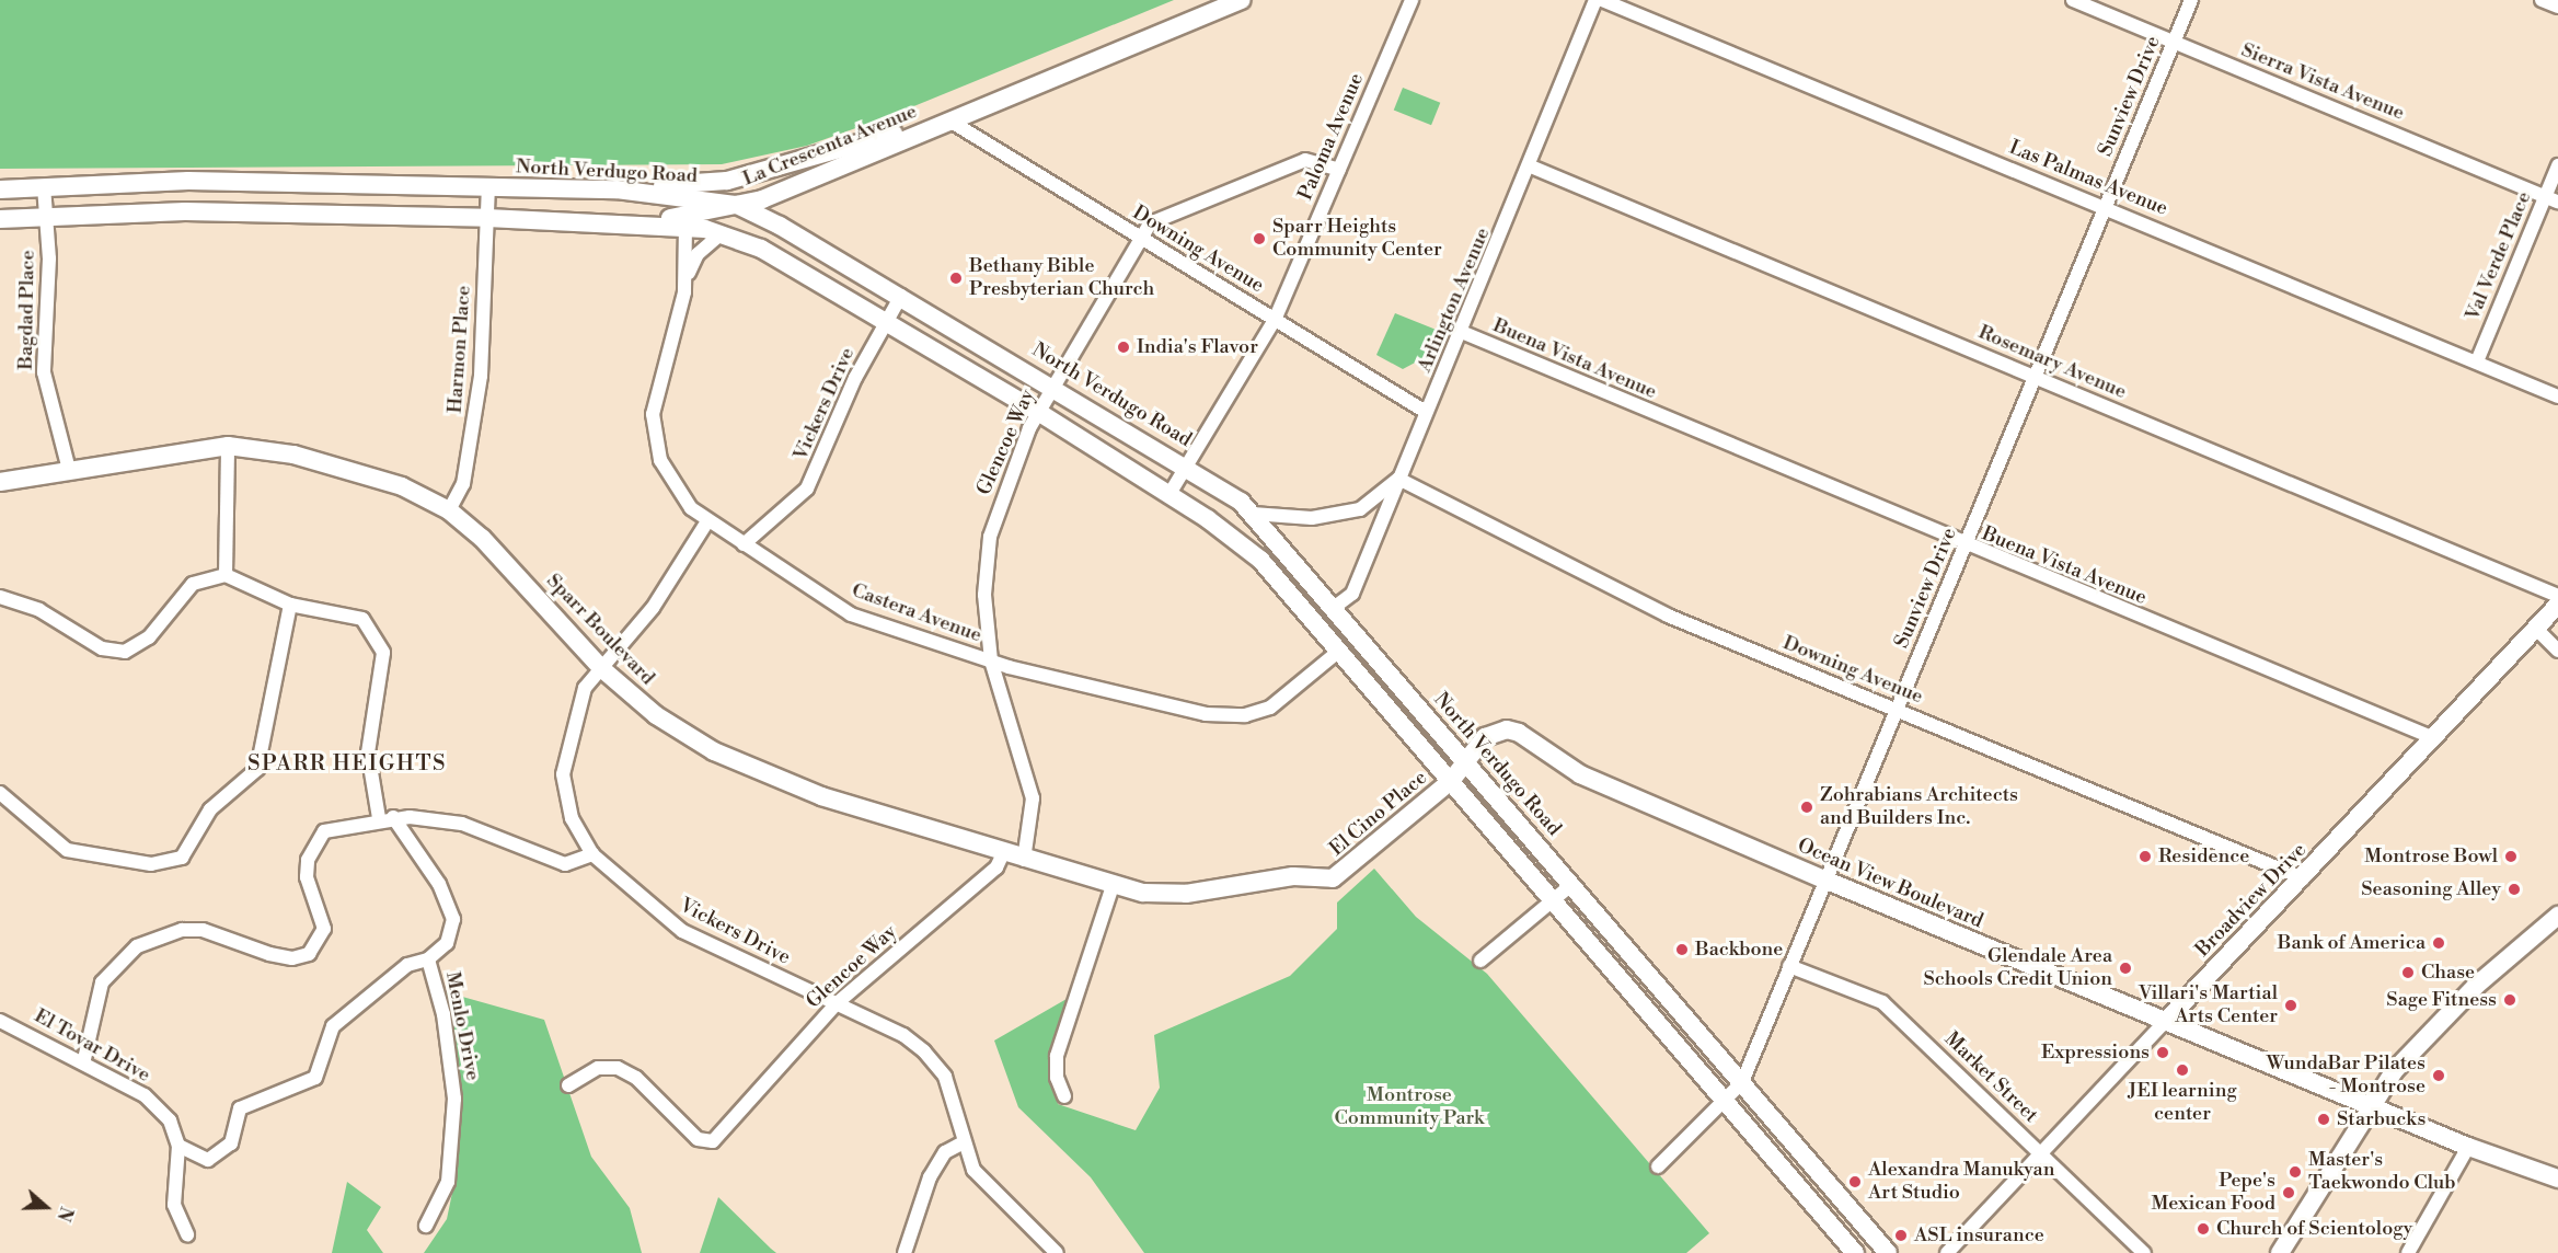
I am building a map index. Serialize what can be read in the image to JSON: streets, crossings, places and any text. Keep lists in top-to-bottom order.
{
  "streets": {
    "main road": [
      "La Crescenta Avenue",
      "North Verdugo Road",
      "Sparr Boulevard",
      "El Cino Place",
      "Ocean View Boulevard",
      "Broadview Drive"
    ],
    "street": [
      "Sierra Vista Avenue",
      "Sunview Drive",
      "Paloma Avenue",
      "Las Palmas Avenue",
      "Downing Avenue",
      "Val Verde Place",
      "Arlington Avenue",
      "Bagdad Place",
      "Harmon Place",
      "Buena Vista Avenue",
      "Rosemary Avenue",
      "Vickers Drive",
      "Glencoe Way",
      "Castera Avenue",
      "Menlo Drive",
      "El Tovar Drive",
      "Market Street"
    ]
  },
  "crossings": [
    ["Sierra Vista Avenue", "Sunview Drive"],
    ["Sierra Vista Avenue", "Val Verde Place"],
    ["Sunview Drive", "North Verdugo Road"],
    ["Sunview Drive", "Las Palmas Avenue"],
    ["Sunview Drive", "Downing Avenue"],
    ["Sunview Drive", "Buena Vista Avenue"],
    ["Sunview Drive", "Rosemary Avenue"],
    ["Sunview Drive", "Ocean View Boulevard"],
    ["Sunview Drive", "Market Street"],
    ["Paloma Avenue", "North Verdugo Road"],
    ["Paloma Avenue", "Downing Avenue"],
    ["Paloma Avenue", "Glencoe Way"],
    ["La Crescenta Avenue", "North Verdugo Road"],
    ["La Crescenta Avenue", "Downing Avenue"],
    ["North Verdugo Road", "Arlington Avenue"],
    ["North Verdugo Road", "Bagdad Place"],
    ["North Verdugo Road", "Harmon Place"],
    ["North Verdugo Road", "Vickers Drive"],
    ["North Verdugo Road", "Glencoe Way"],
    ["North Verdugo Road", "Ocean View Boulevard"],
    ["Las Palmas Avenue", "Val Verde Place"],
    ["Downing Avenue", "Arlington Avenue"],
    ["Downing Avenue", "Glencoe Way"],
    ["Downing Avenue", "Broadview Drive"],
    ["Arlington Avenue", "Buena Vista Avenue"],
    ["Arlington Avenue", "Rosemary Avenue"],
    ["Bagdad Place", "Sparr Boulevard"],
    ["Harmon Place", "Sparr Boulevard"],
    ["Buena Vista Avenue", "Broadview Drive"],
    ["Vickers Drive", "Glencoe Way"],
    ["Vickers Drive", "Castera Avenue"],
    ["Vickers Drive", "Sparr Boulevard"],
    ["Glencoe Way", "Castera Avenue"],
    ["Glencoe Way", "Sparr Boulevard"],
    ["Sparr Boulevard", "El Cino Place"],
    ["El Cino Place", "Ocean View Boulevard"],
    ["Ocean View Boulevard", "Broadview Drive"],
    ["Broadview Drive", "Market Street"]
  ],
  "districts": ["SPARR HEIGHTS"],
  "parks": ["Montrose Community Park"],
  "places": [
    "Sparr Heights Community Center",
    "Bethany Bible Presbyterian Church",
    "India's Flavor",
    "Zohrabians Architects and Builders Inc.",
    "Residence",
    "Montrose Bowl",
    "Seasoning Alley",
    "Bank of America",
    "Backbone",
    "Glendale Area Schools Credit Union",
    "Chase",
    "Sage Fitness",
    "Villari's Martial Arts Center",
    "Expressions",
    "JEI learning center",
    "WundaBar Pilates - Montrose",
    "Starbucks",
    "Master's Taekwondo Club",
    "Alexandra Manukyan Art Studio",
    "Pepe's Mexican Food",
    "Church of Scientology",
    "ASL insurance"
  ],
  "north": "right"
}
